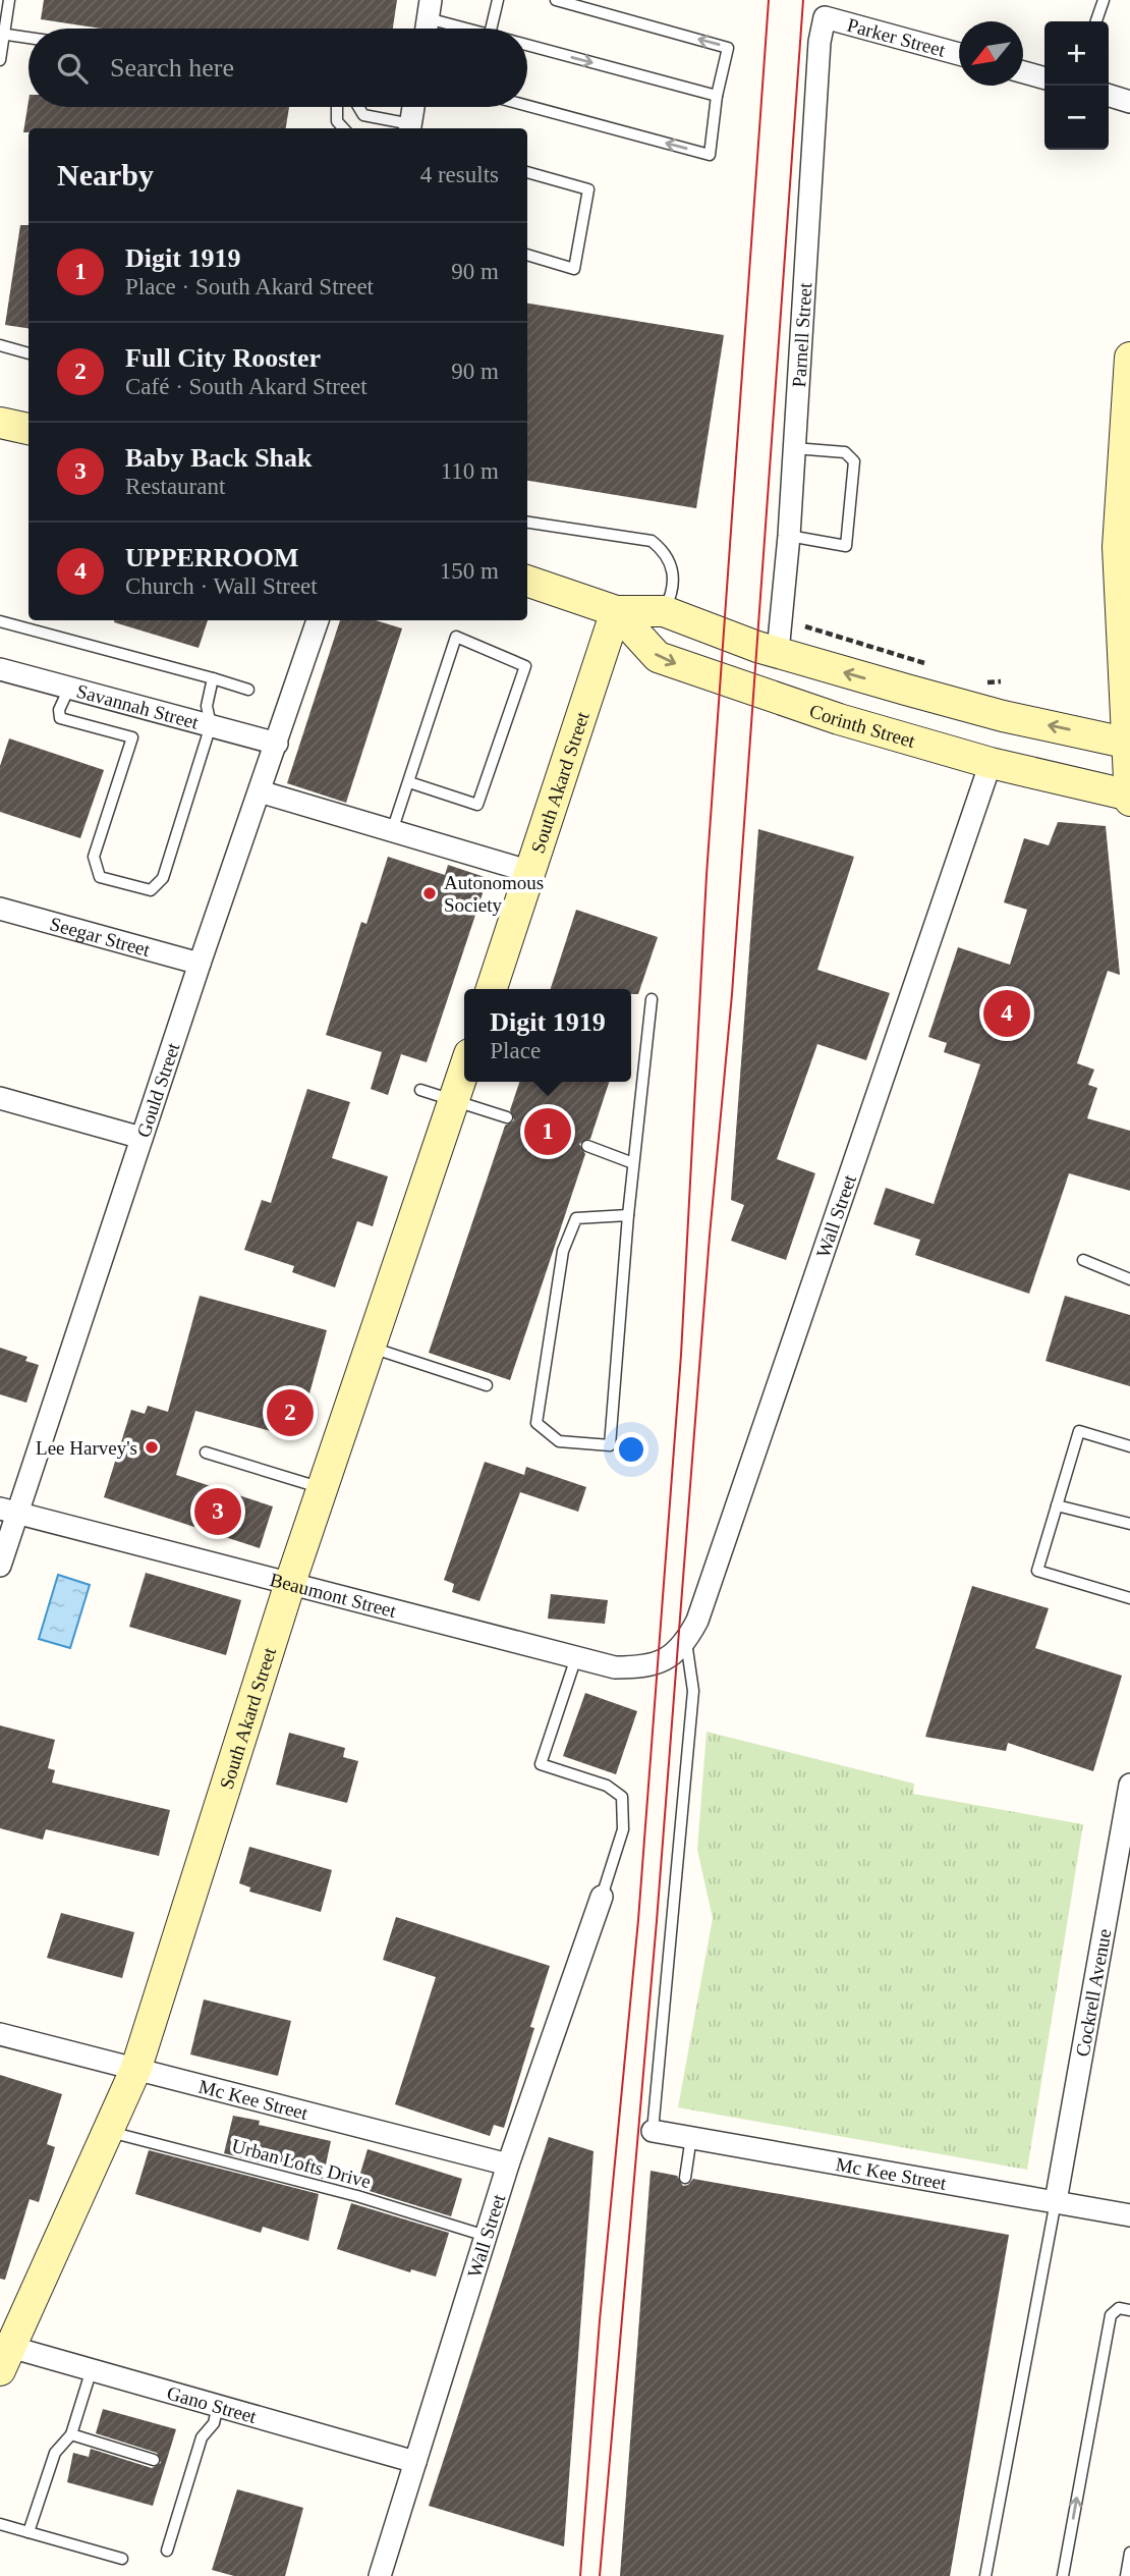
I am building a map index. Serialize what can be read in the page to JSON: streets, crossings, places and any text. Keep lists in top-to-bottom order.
{
  "streets": {
    "main road": ["Corinth Street", "South Akard Street"],
    "street": [
      "Parker Street",
      "Parnell Street",
      "Savannah Street",
      "Seegar Street",
      "Gould Street",
      "Wall Street",
      "Beaumont Street",
      "Cockrell Avenue",
      "Mc Kee Street",
      "Gano Street"
    ],
    "lane": ["Urban Lofts Drive"]
  },
  "crossings": [
    ["Parker Street", "Parnell Street"],
    ["Parnell Street", "Corinth Street"],
    ["Savannah Street", "Gould Street"],
    ["Corinth Street", "South Akard Street"],
    ["Corinth Street", "Wall Street"],
    ["South Akard Street", "Beaumont Street"],
    ["South Akard Street", "Mc Kee Street"],
    ["South Akard Street", "Urban Lofts Drive"],
    ["South Akard Street", "Gano Street"],
    ["Seegar Street", "Gould Street"],
    ["Gould Street", "Beaumont Street"],
    ["Wall Street", "Beaumont Street"],
    ["Wall Street", "Mc Kee Street"],
    ["Wall Street", "Urban Lofts Drive"],
    ["Wall Street", "Gano Street"],
    ["Cockrell Avenue", "Mc Kee Street"]
  ],
  "places": ["Autonomous Society", "Lee Harvey's"],
  "north": "bottom left",
  "page": {
    "map_buttons": ["+", "−"],
    "search": "Search here",
    "heading": ["Nearby", "4 results"],
    "list": [
      {
        "mark": "1",
        "name": "Digit 1919",
        "note": "Place · South Akard Street",
        "value": "90 m"
      },
      {
        "mark": "2",
        "name": "Full City Rooster",
        "note": "Café · South Akard Street",
        "value": "90 m"
      },
      {
        "mark": "3",
        "name": "Baby Back Shak",
        "note": "Restaurant",
        "value": "110 m"
      },
      {
        "mark": "4",
        "name": "UPPERROOM",
        "note": "Church · Wall Street",
        "value": "150 m"
      }
    ],
    "pins": [
      "4",
      "1",
      "2",
      "3"
    ],
    "popup": ["Digit 1919", "Place"]
  }
}
